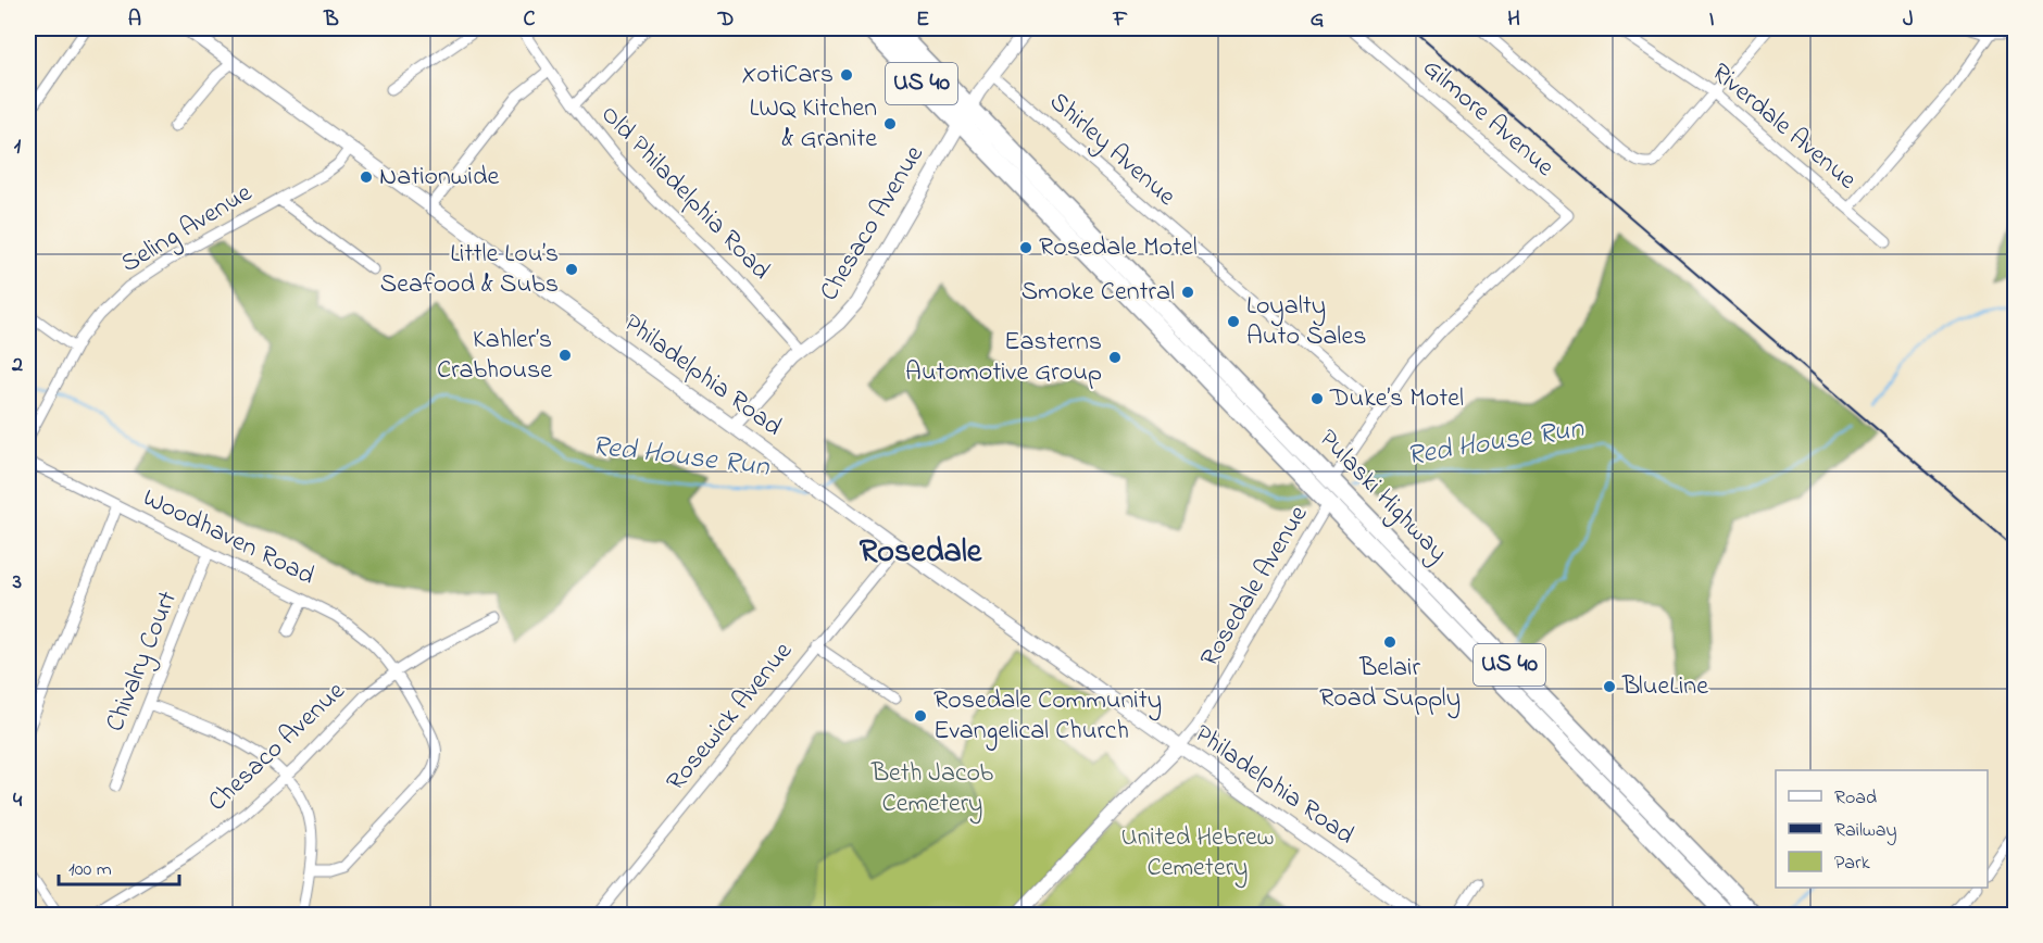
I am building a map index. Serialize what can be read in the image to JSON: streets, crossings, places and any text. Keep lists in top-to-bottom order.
{
  "streets": {
    "highway": ["US 40", "Pulaski Highway"],
    "main road": ["Chesaco Avenue", "Philadelphia Road"],
    "street": [
      "Gilmore Avenue",
      "Riverdale Avenue",
      "Shirley Avenue",
      "Old Philadelphia Road",
      "Seling Avenue",
      "Woodhaven Road",
      "Rosedale Avenue",
      "Chivalry Court",
      "Rosewick Avenue"
    ]
  },
  "crossings": [
    ["Gilmore Avenue", "Rosedale Avenue"],
    ["Shirley Avenue", "Chesaco Avenue"],
    ["Shirley Avenue", "Rosedale Avenue"],
    ["Old Philadelphia Road", "Chesaco Avenue"],
    ["Chesaco Avenue", "Philadelphia Road"],
    ["Chesaco Avenue", "Pulaski Highway"],
    ["Chesaco Avenue", "Woodhaven Road"],
    ["Seling Avenue", "Philadelphia Road"],
    ["Philadelphia Road", "Rosedale Avenue"],
    ["Philadelphia Road", "Rosewick Avenue"],
    ["Pulaski Highway", "Rosedale Avenue"],
    ["Woodhaven Road", "Chivalry Court"]
  ],
  "districts": ["Rosedale"],
  "water": ["Red House Run"],
  "parks": ["Beth Jacob Cemetery", "United Hebrew Cemetery"],
  "places": [
    "XotiCars",
    "LWQ Kitchen & Granite",
    "Nationwide",
    "Rosedale Motel",
    "Little Lou’s Seafood & Subs",
    "Smoke Central",
    "Loyalty Auto Sales",
    "Kahler’s Crabhouse",
    "Easterns Automotive Group",
    "Duke’s Motel",
    "Belair Road Supply",
    "BlueLine",
    "Rosedale Community Evangelical Church"
  ],
  "legend": ["Road", "Railway", "Park"],
  "scale_bar": "100 m",
  "grid": {
    "columns": [
      "A",
      "B",
      "C",
      "D",
      "E",
      "F",
      "G",
      "H",
      "I",
      "J"
    ],
    "rows": [
      "1",
      "2",
      "3",
      "4"
    ]
  }
}
